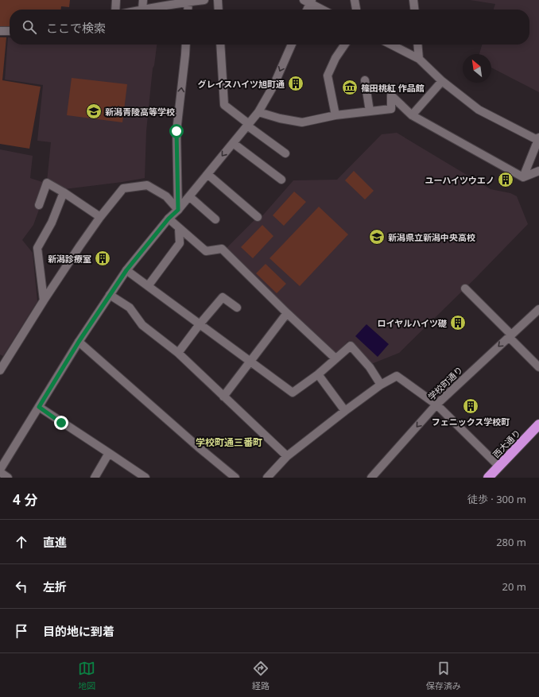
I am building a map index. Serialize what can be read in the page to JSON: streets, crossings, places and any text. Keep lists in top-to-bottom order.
{
  "streets": {
    "highway": ["西大通り"],
    "street": ["学校町通り"]
  },
  "districts": ["学校町通三番町"],
  "places": {
    "building": [
      "グレイスハイツ旭町通",
      "ユーハイツウエノ",
      "新潟診療室",
      "ロイヤルハイツ礎",
      "フェニックス学校町"
    ],
    "museum": ["篠田桃紅 作品館"],
    "school or university": ["新潟青陵高等学校", "新潟県立新潟中央高校"]
  },
  "north": "top left",
  "page": {
    "search": "ここで検索",
    "heading": ["4 分", "徒歩 · 300 m"],
    "list": [
      ["直進", "280 m"],
      ["左折", "20 m"],
      "目的地に到着"
    ],
    "nav": ["地図", "経路", "保存済み"]
  }
}
